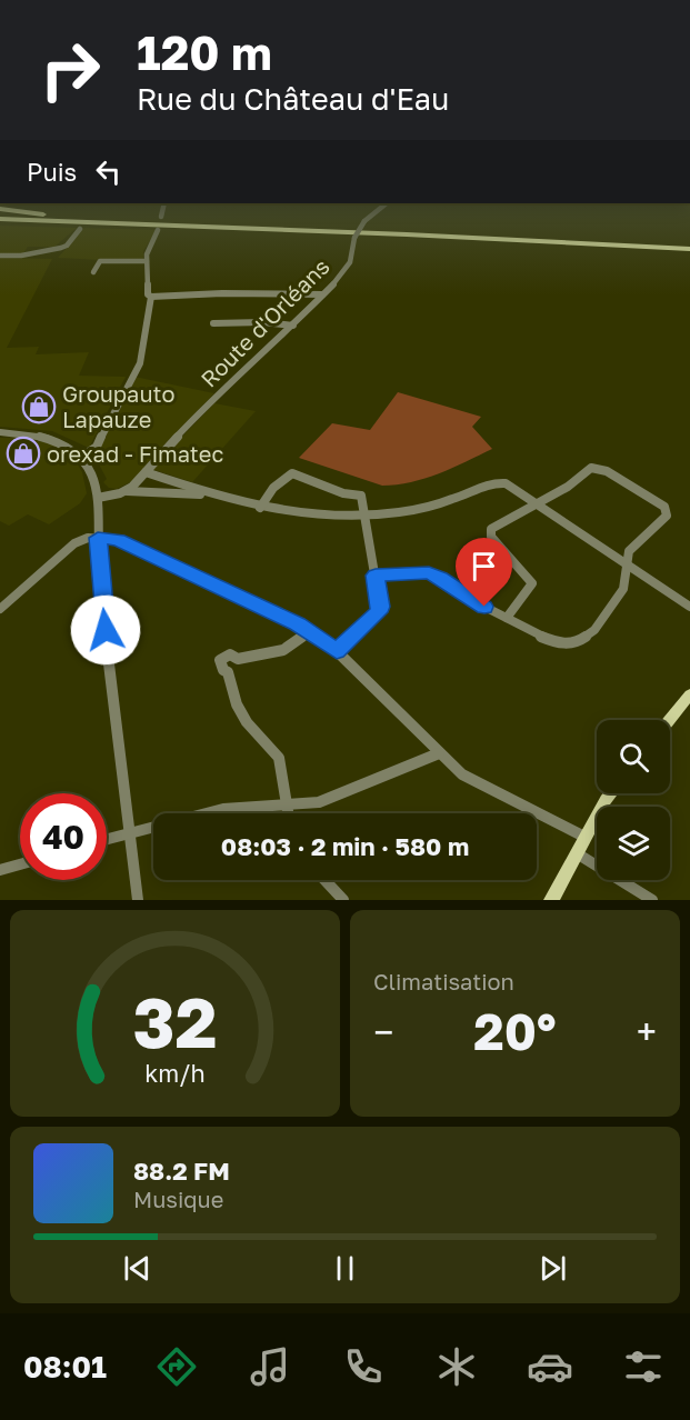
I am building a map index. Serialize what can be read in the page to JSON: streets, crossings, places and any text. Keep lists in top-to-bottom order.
{
  "streets": {
    "street": ["Route d'Orléans"]
  },
  "places": {
    "shop": ["Groupauto Lapauze", "orexad - Fimatec"]
  },
  "page": {
    "turn": ["120 m", "Rue du Château d'Eau"],
    "then": "Puis",
    "limit": "40",
    "trip": "08:03 · 2 min · 580 m",
    "tile": "Climatisation",
    "heat": ["−", "20°", "+"],
    "song": ["88.2 FM", "Musique"],
    "tabs": "08:01",
    "gauge": ["32", "km/h"]
  }
}
